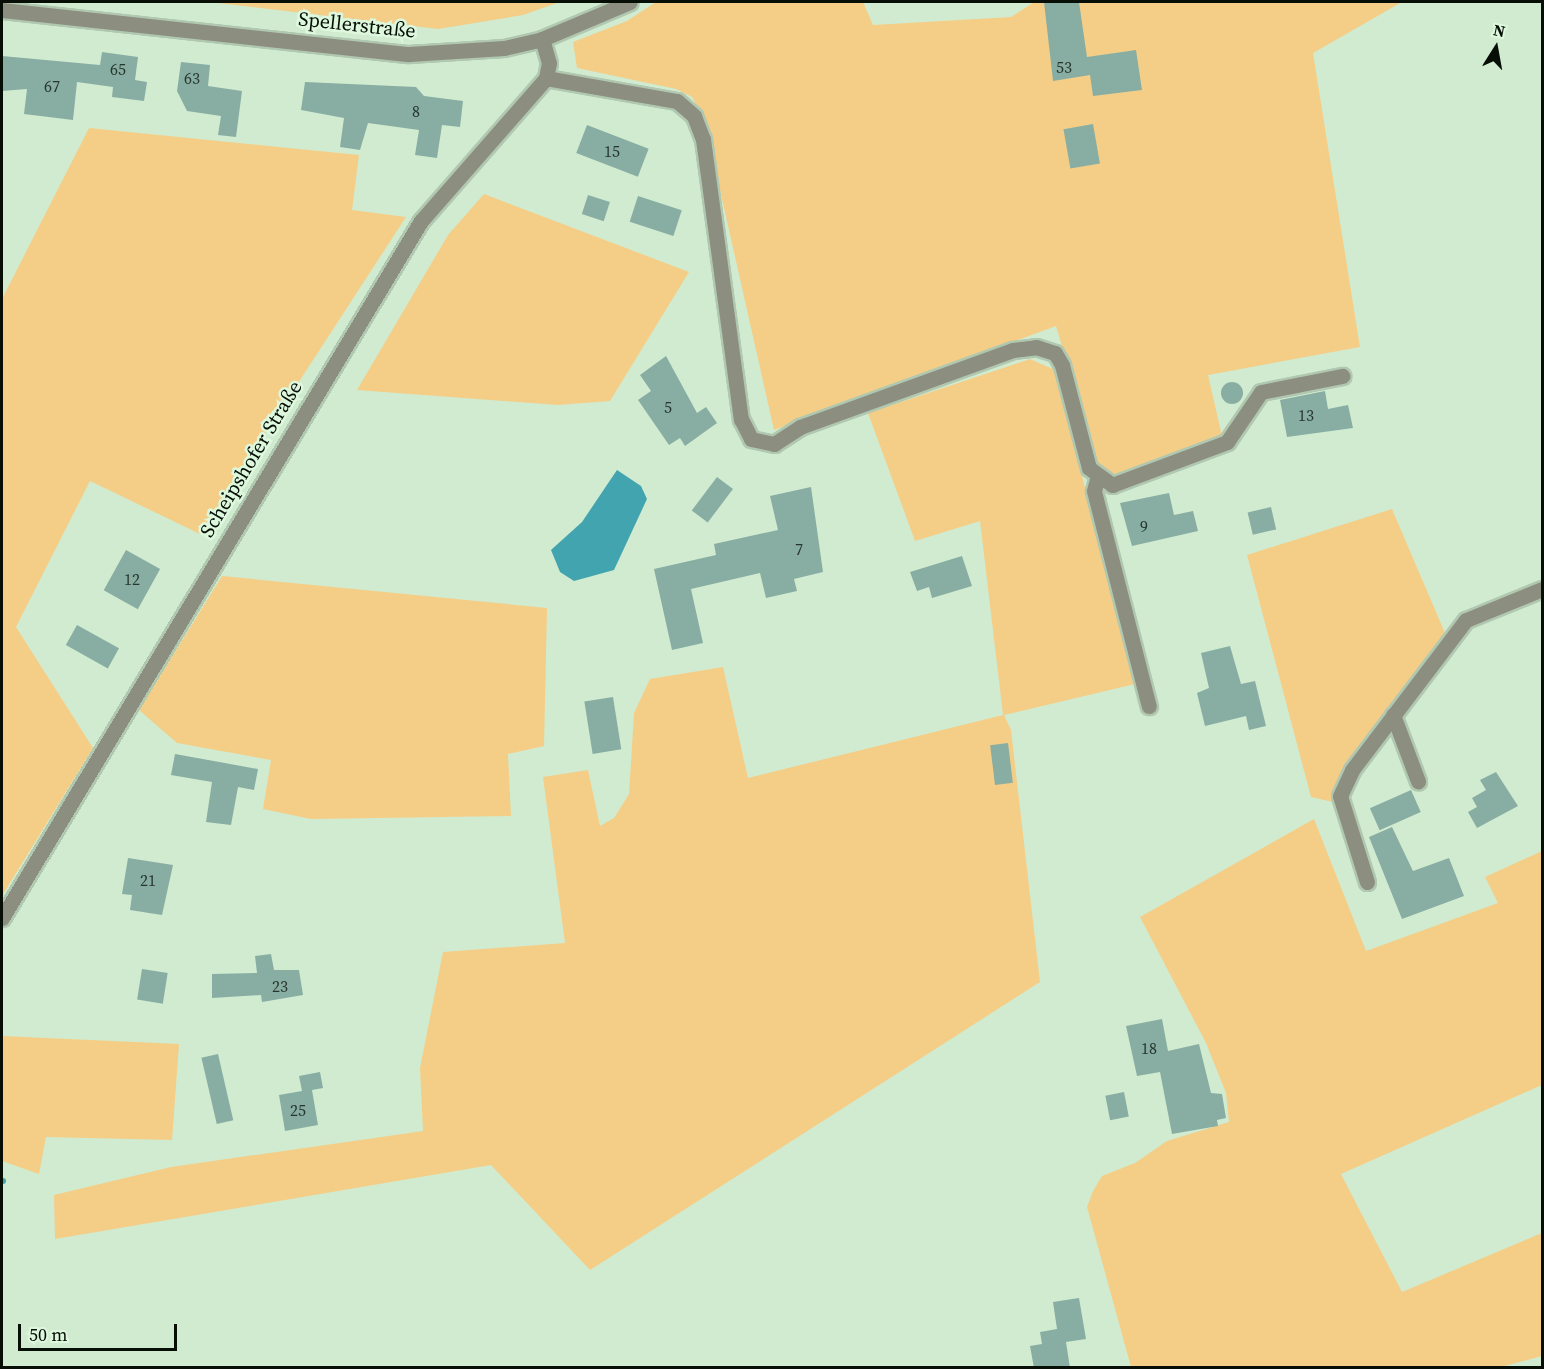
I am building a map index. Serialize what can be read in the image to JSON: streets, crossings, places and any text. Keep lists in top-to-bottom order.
{
  "streets": {
    "street": ["Spellerstraße", "Scheipshofer Straße"]
  },
  "house_numbers": [
    "53",
    "65",
    "63",
    "67",
    "8",
    "15",
    "5",
    "13",
    "9",
    "7",
    "12",
    "21",
    "23",
    "18",
    "25"
  ],
  "scale_bar": "50 m",
  "north": "top"
}
